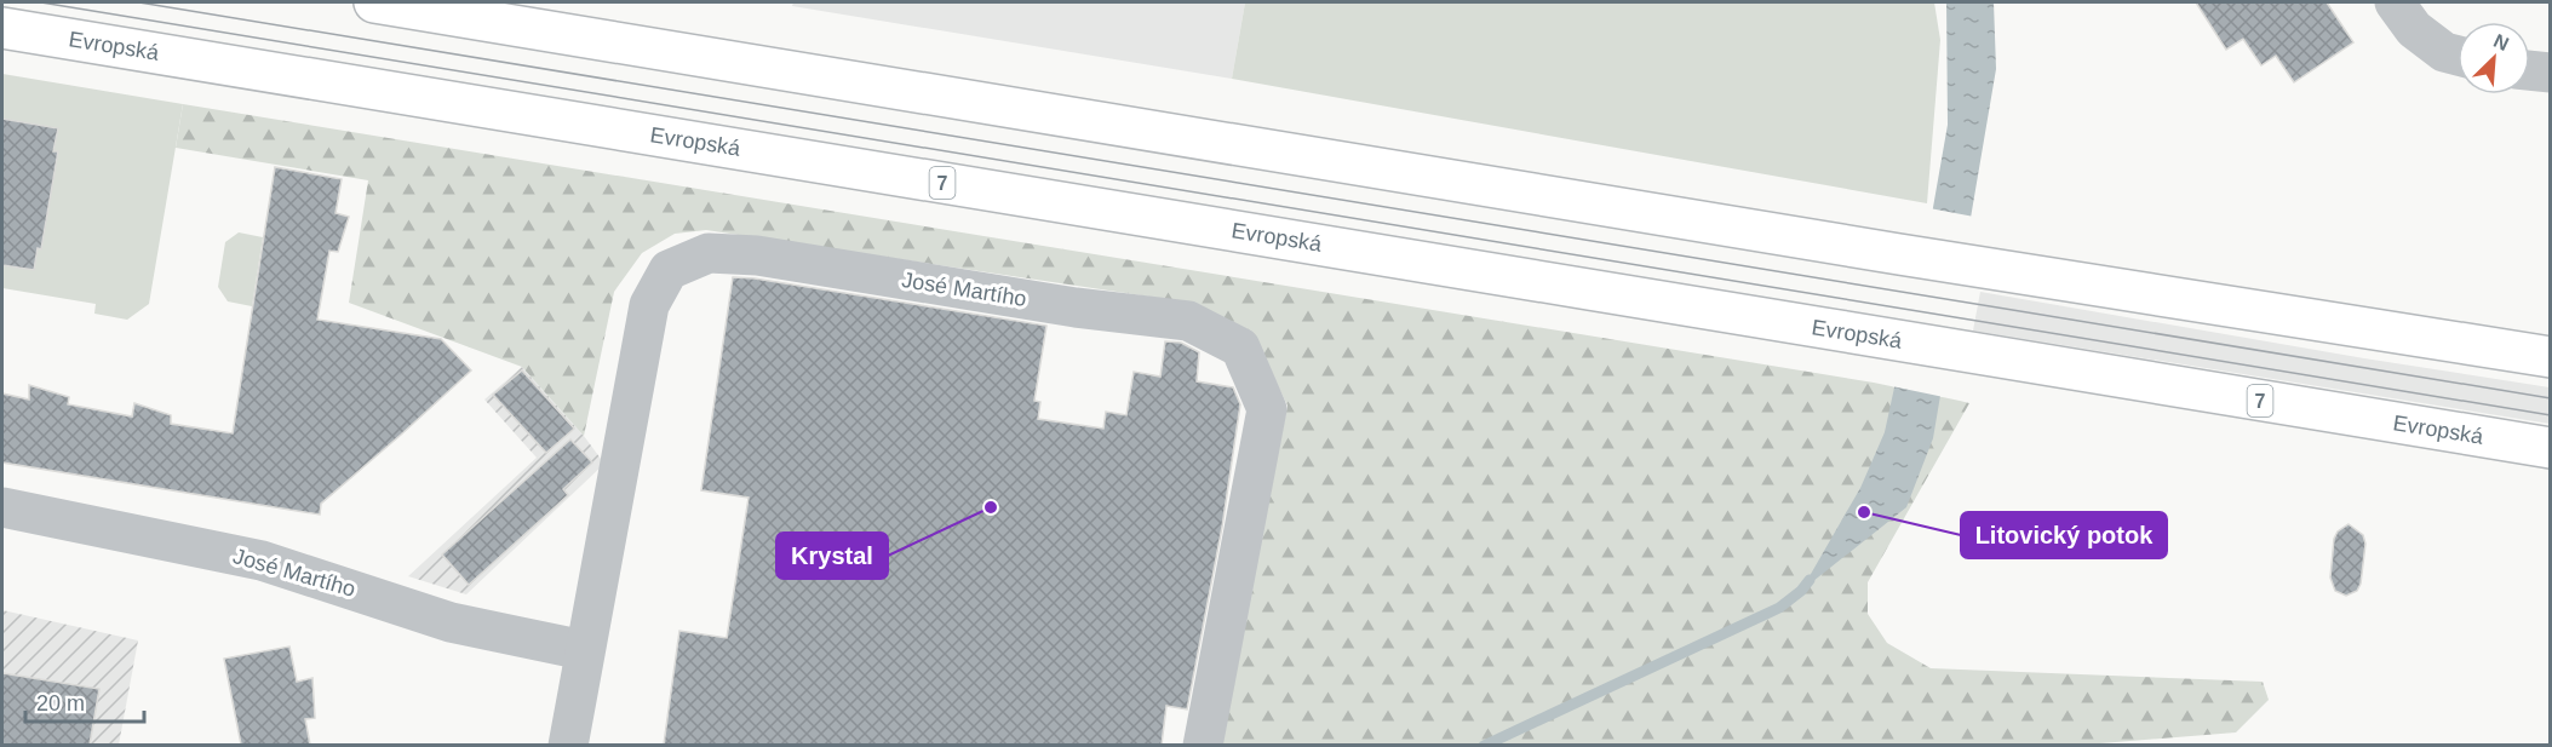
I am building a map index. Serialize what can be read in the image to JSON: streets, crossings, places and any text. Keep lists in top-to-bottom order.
{
  "streets": {
    "main road": ["Evropská", "7"],
    "street": ["José Martího"]
  },
  "places": ["Krystal", "Litovický potok"],
  "scale_bar": "20 m",
  "north": "top right"
}
